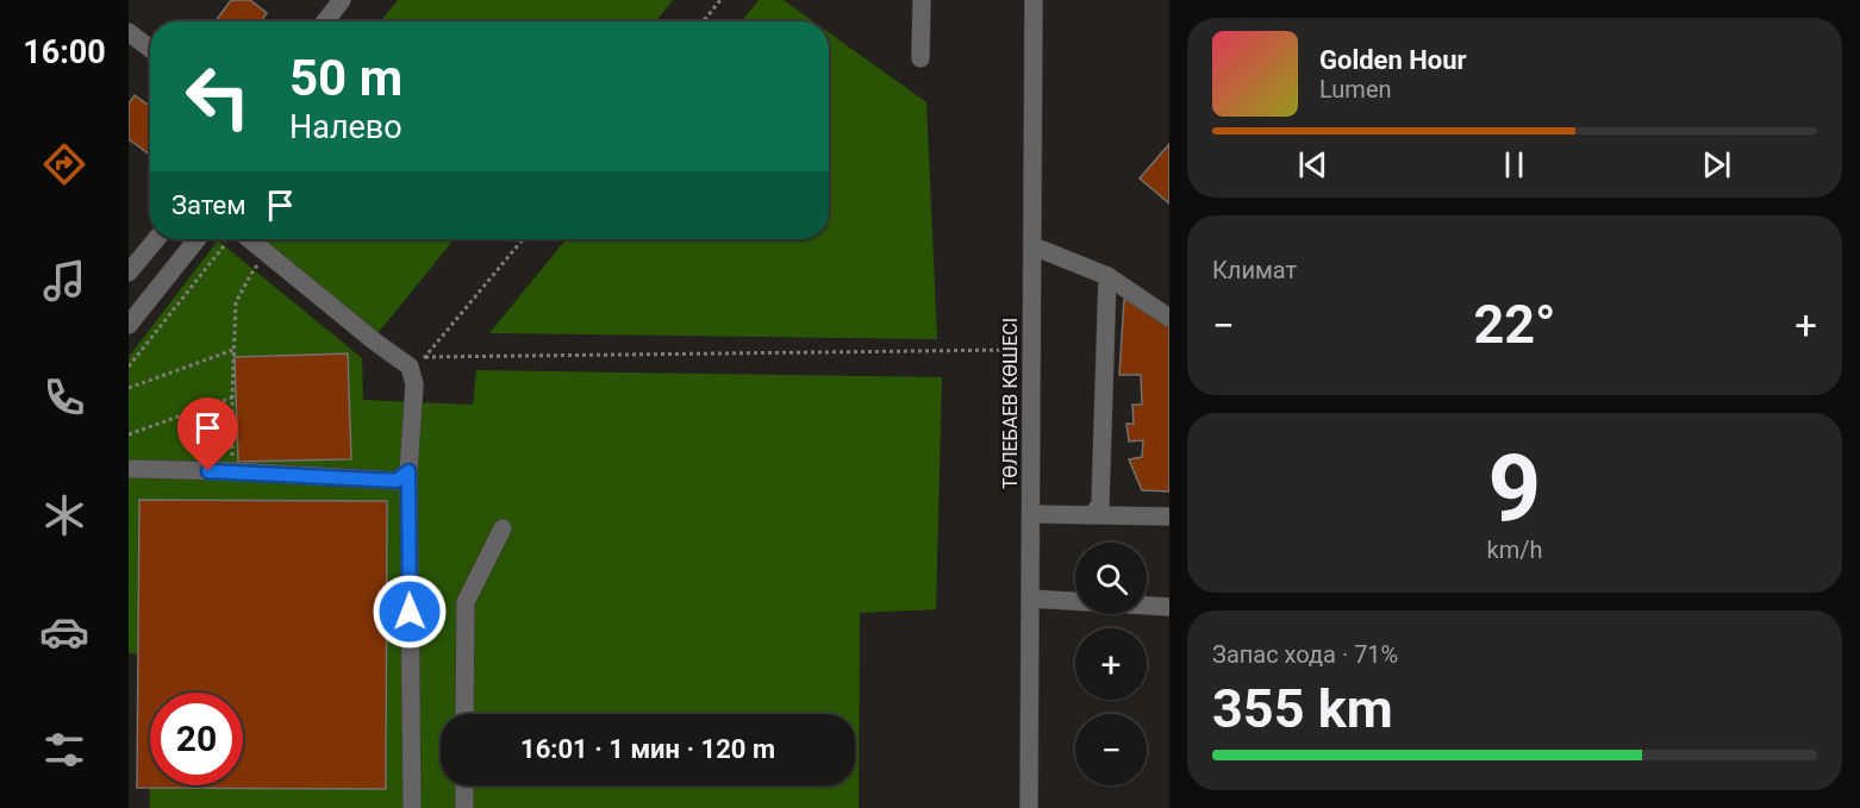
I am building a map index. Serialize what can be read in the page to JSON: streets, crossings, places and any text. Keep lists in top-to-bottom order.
{
  "streets": {
    "street": ["ТӨЛЕБАЕВ КӨШЕСІ"]
  },
  "page": {
    "tabs": "16:00",
    "turn": ["50 m", "Налево"],
    "song": ["Golden Hour", "Lumen"],
    "then": "Затем",
    "tile": [
      "Климат",
      ["9", "km/h"],
      ["Запас хода · 71%", "355 km"]
    ],
    "heat": ["−", "22°", "+"],
    "map_buttons": ["+", "−"],
    "limit": "20",
    "trip": "16:01 · 1 мин · 120 m"
  }
}
